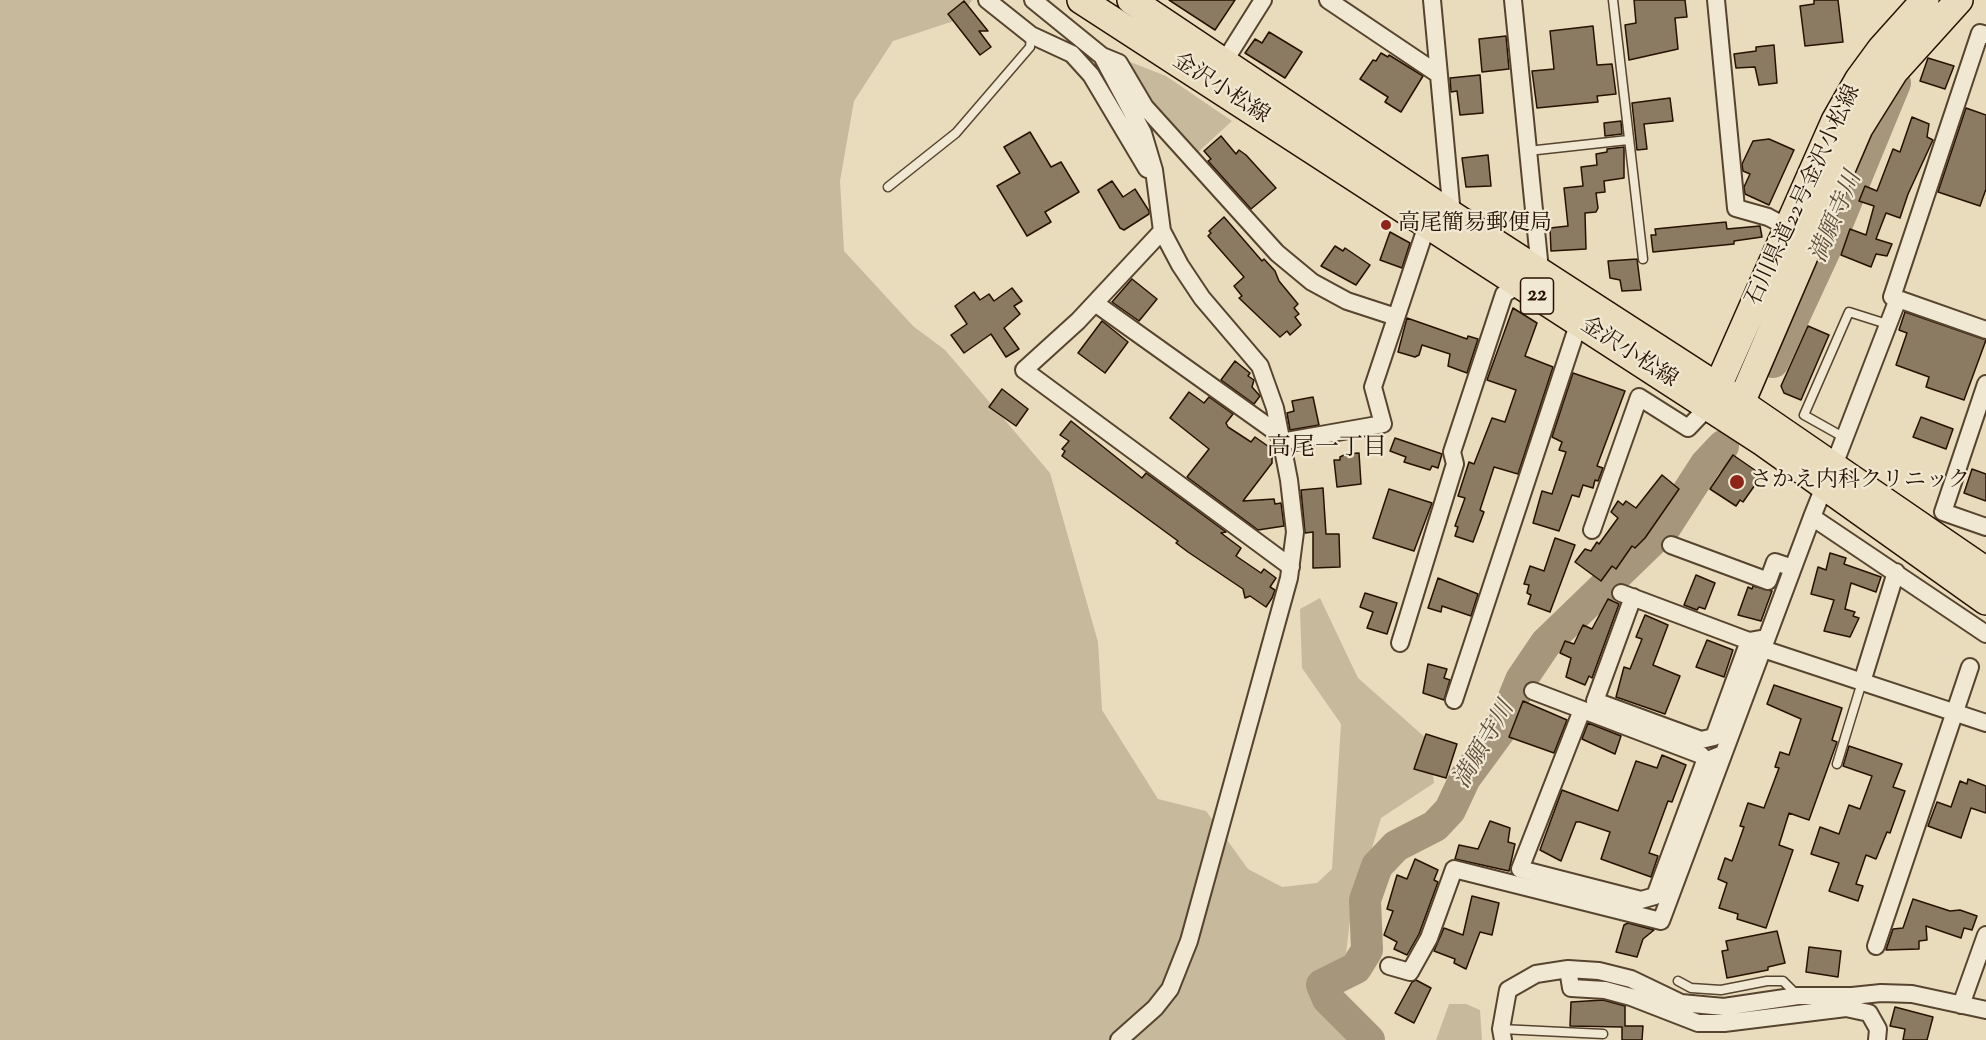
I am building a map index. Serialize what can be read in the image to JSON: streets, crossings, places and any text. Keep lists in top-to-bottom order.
{
  "streets": {
    "main road": ["金沢小松線", "石川県道22号金沢小松線", "22"]
  },
  "crossings": [
    ["金沢小松線", "石川県道22号金沢小松線"]
  ],
  "districts": ["高尾一丁目"],
  "water": ["満願寺川"],
  "places": ["高尾簡易郵便局", "さかえ内科クリニック"]
}
